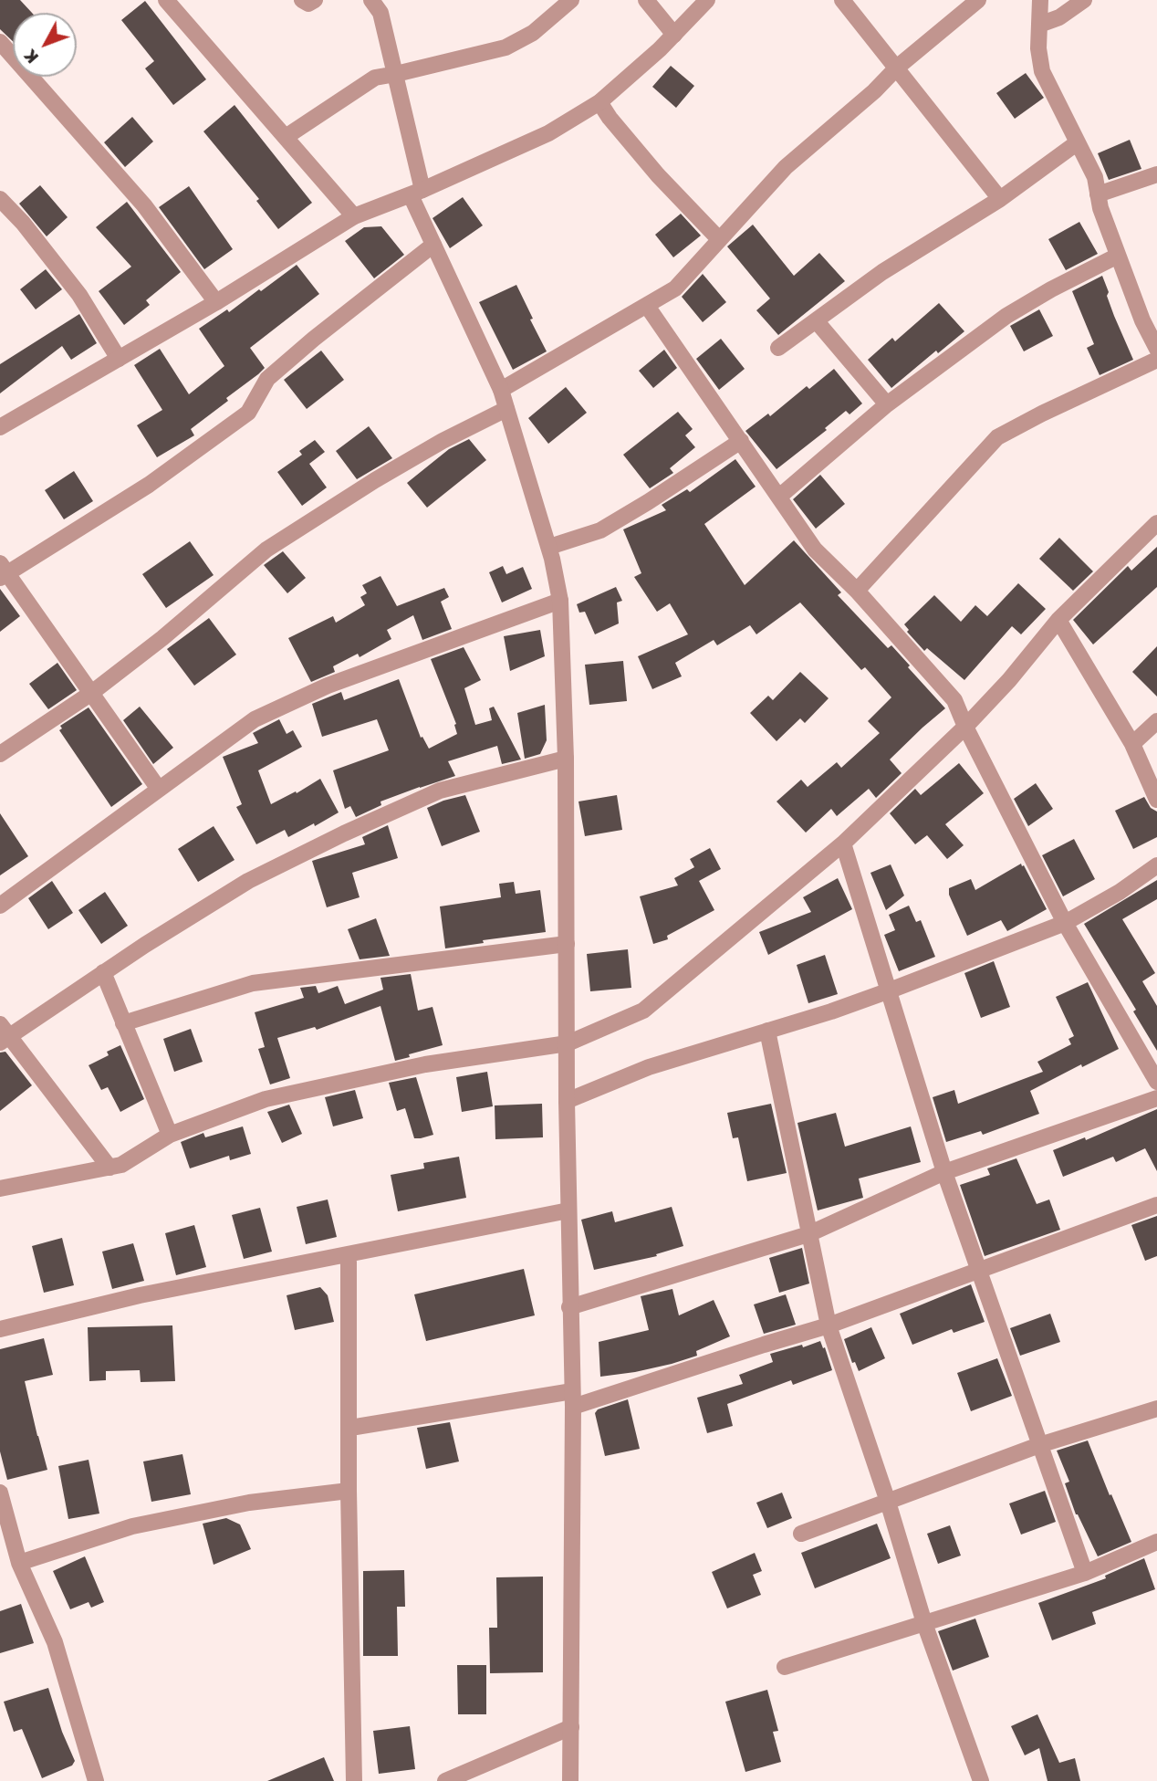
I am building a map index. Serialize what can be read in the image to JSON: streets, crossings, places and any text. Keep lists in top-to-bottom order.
{
  "north": "bottom left"
}
